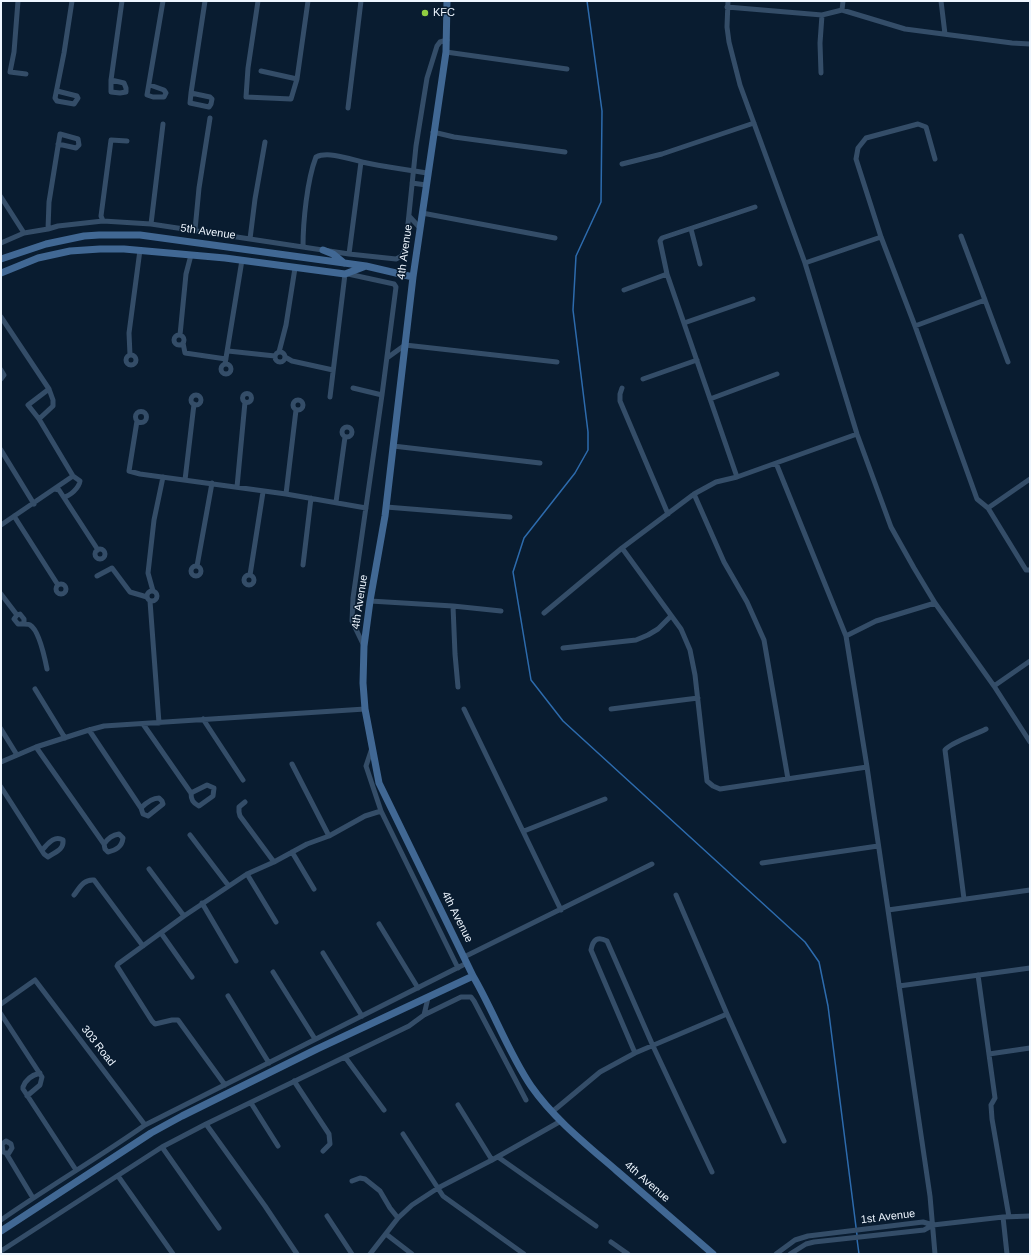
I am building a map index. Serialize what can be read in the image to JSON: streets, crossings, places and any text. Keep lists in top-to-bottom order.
{
  "streets": {
    "main road": ["5th Avenue", "4th Avenue"],
    "street": ["303 Road", "1st Avenue"]
  },
  "crossings": [
    ["5th Avenue", "4th Avenue"]
  ],
  "places": ["KFC"]
}
